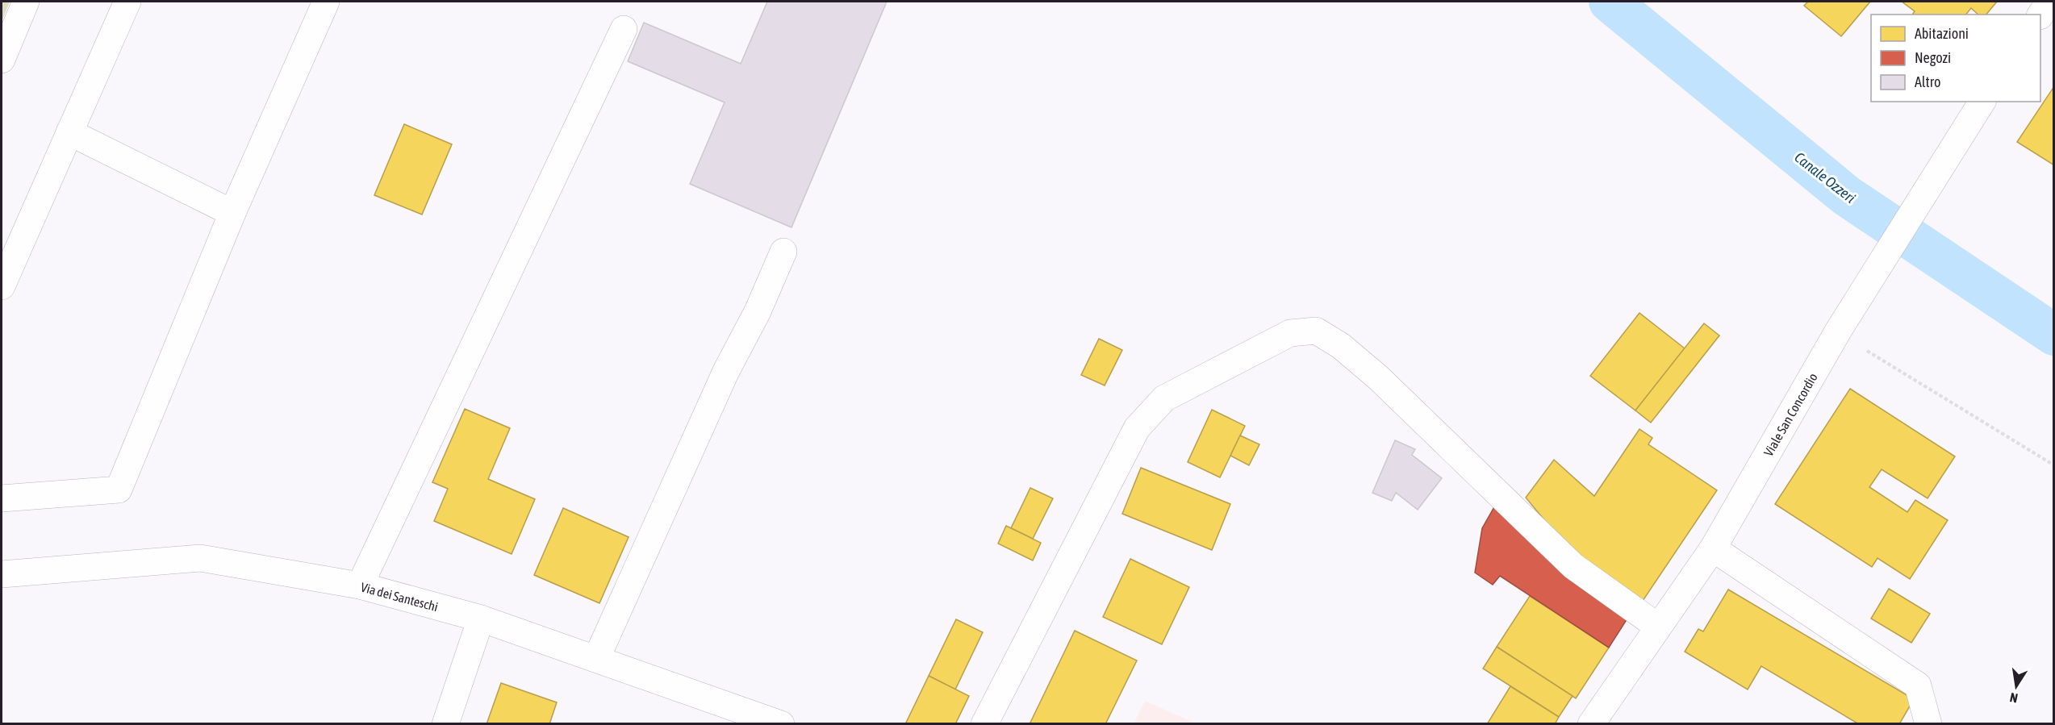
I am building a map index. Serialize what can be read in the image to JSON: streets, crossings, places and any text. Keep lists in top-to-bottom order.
{
  "streets": {
    "street": ["Viale San Concordio", "Via dei Santeschi"]
  },
  "water": ["Canale Ozzeri"],
  "legend": ["Abitazioni", "Negozi", "Altro"],
  "north": "bottom"
}
